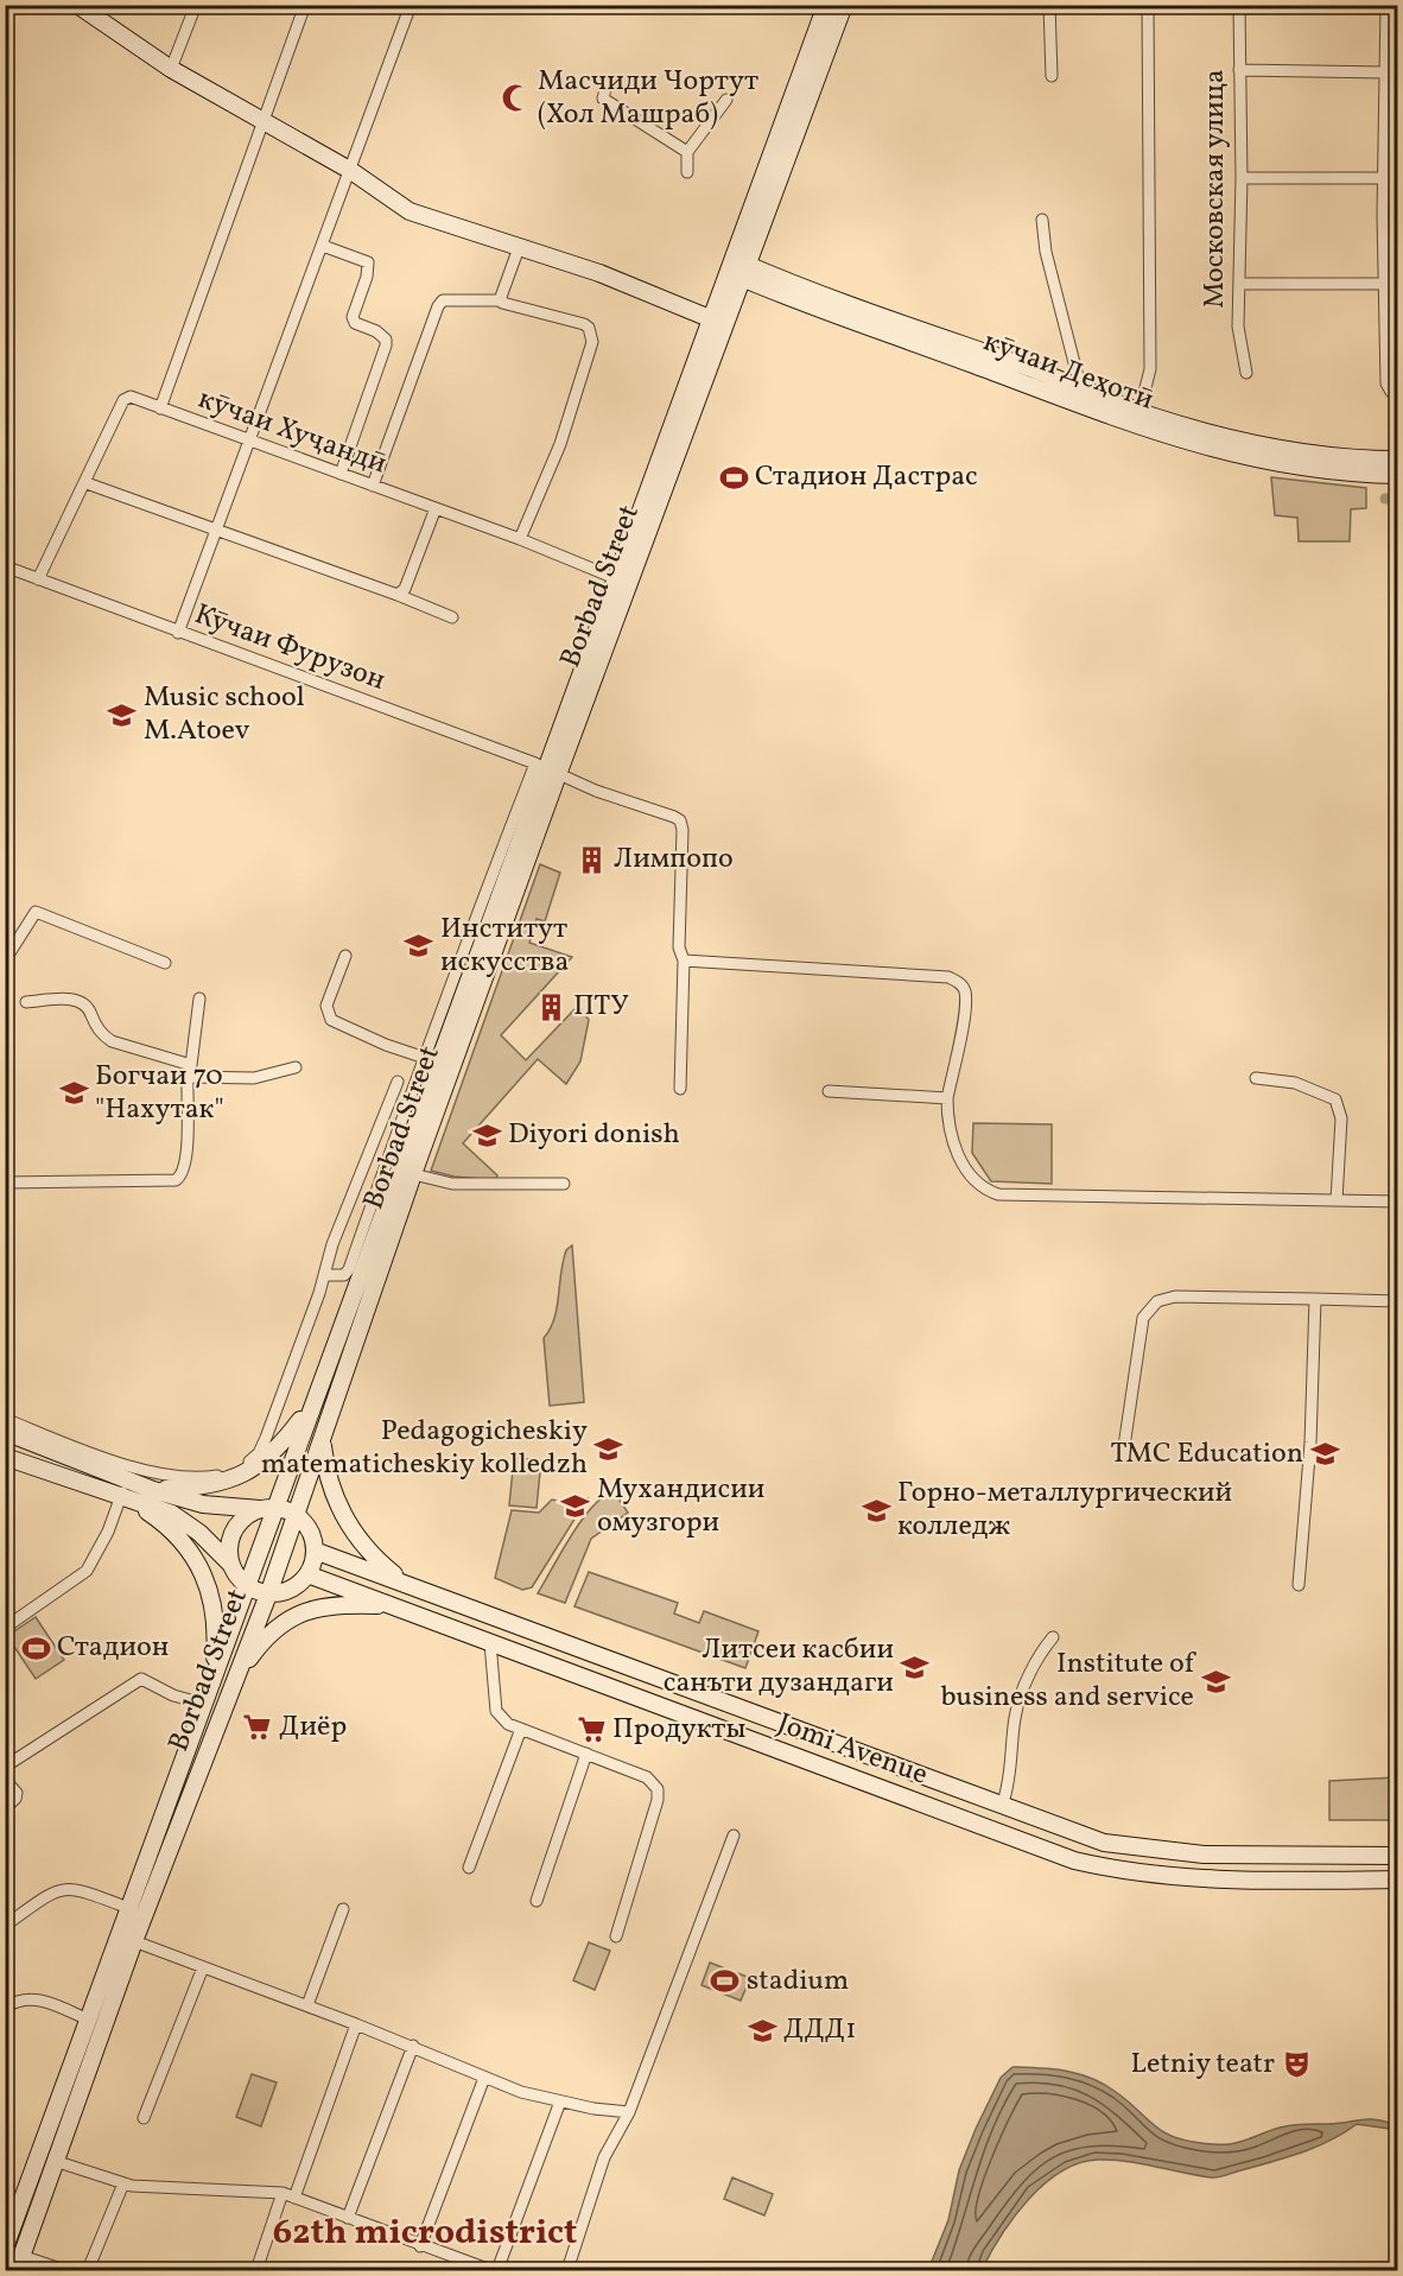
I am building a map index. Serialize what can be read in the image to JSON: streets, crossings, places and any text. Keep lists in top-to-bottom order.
{
  "streets": {
    "main road": ["кӯчаи Деҳотӣ", "Borbad Street", "Jomi Avenue"],
    "street": ["Московская улица", "кӯчаи Хуҷандӣ", "Кӯчаи Фурузон"]
  },
  "crossings": [
    ["кӯчаи Деҳотӣ", "Borbad Street"],
    ["кӯчаи Хуҷандӣ", "Borbad Street"],
    ["кӯчаи Хуҷандӣ", "Кӯчаи Фурузон"],
    ["Borbad Street", "Кӯчаи Фурузон"]
  ],
  "districts": ["62th microdistrict"],
  "places": {
    "mosque": ["Масчиди Чортут (Хол Машраб)"],
    "sports": ["Стадион Дастрас", "Стадион", "stadium"],
    "school or university": [
      "Music school M.Atoev",
      "Институт искусства",
      "Богчаи 70 \"Нахутак\"",
      "Diyori donish",
      "Pedagogicheskiy matematicheskiy kolledzh",
      "TMC Education",
      "Мухандисии омузгори",
      "Горно-металлургический колледж",
      "Литсеи касбии санъти дузандаги",
      "Institute of business and service",
      "ДДД1"
    ],
    "building": ["Лимпопо", "ПТУ"],
    "supermarket": ["Диëр", "Продукты"],
    "theatre": ["Letniy teatr"]
  }
}
